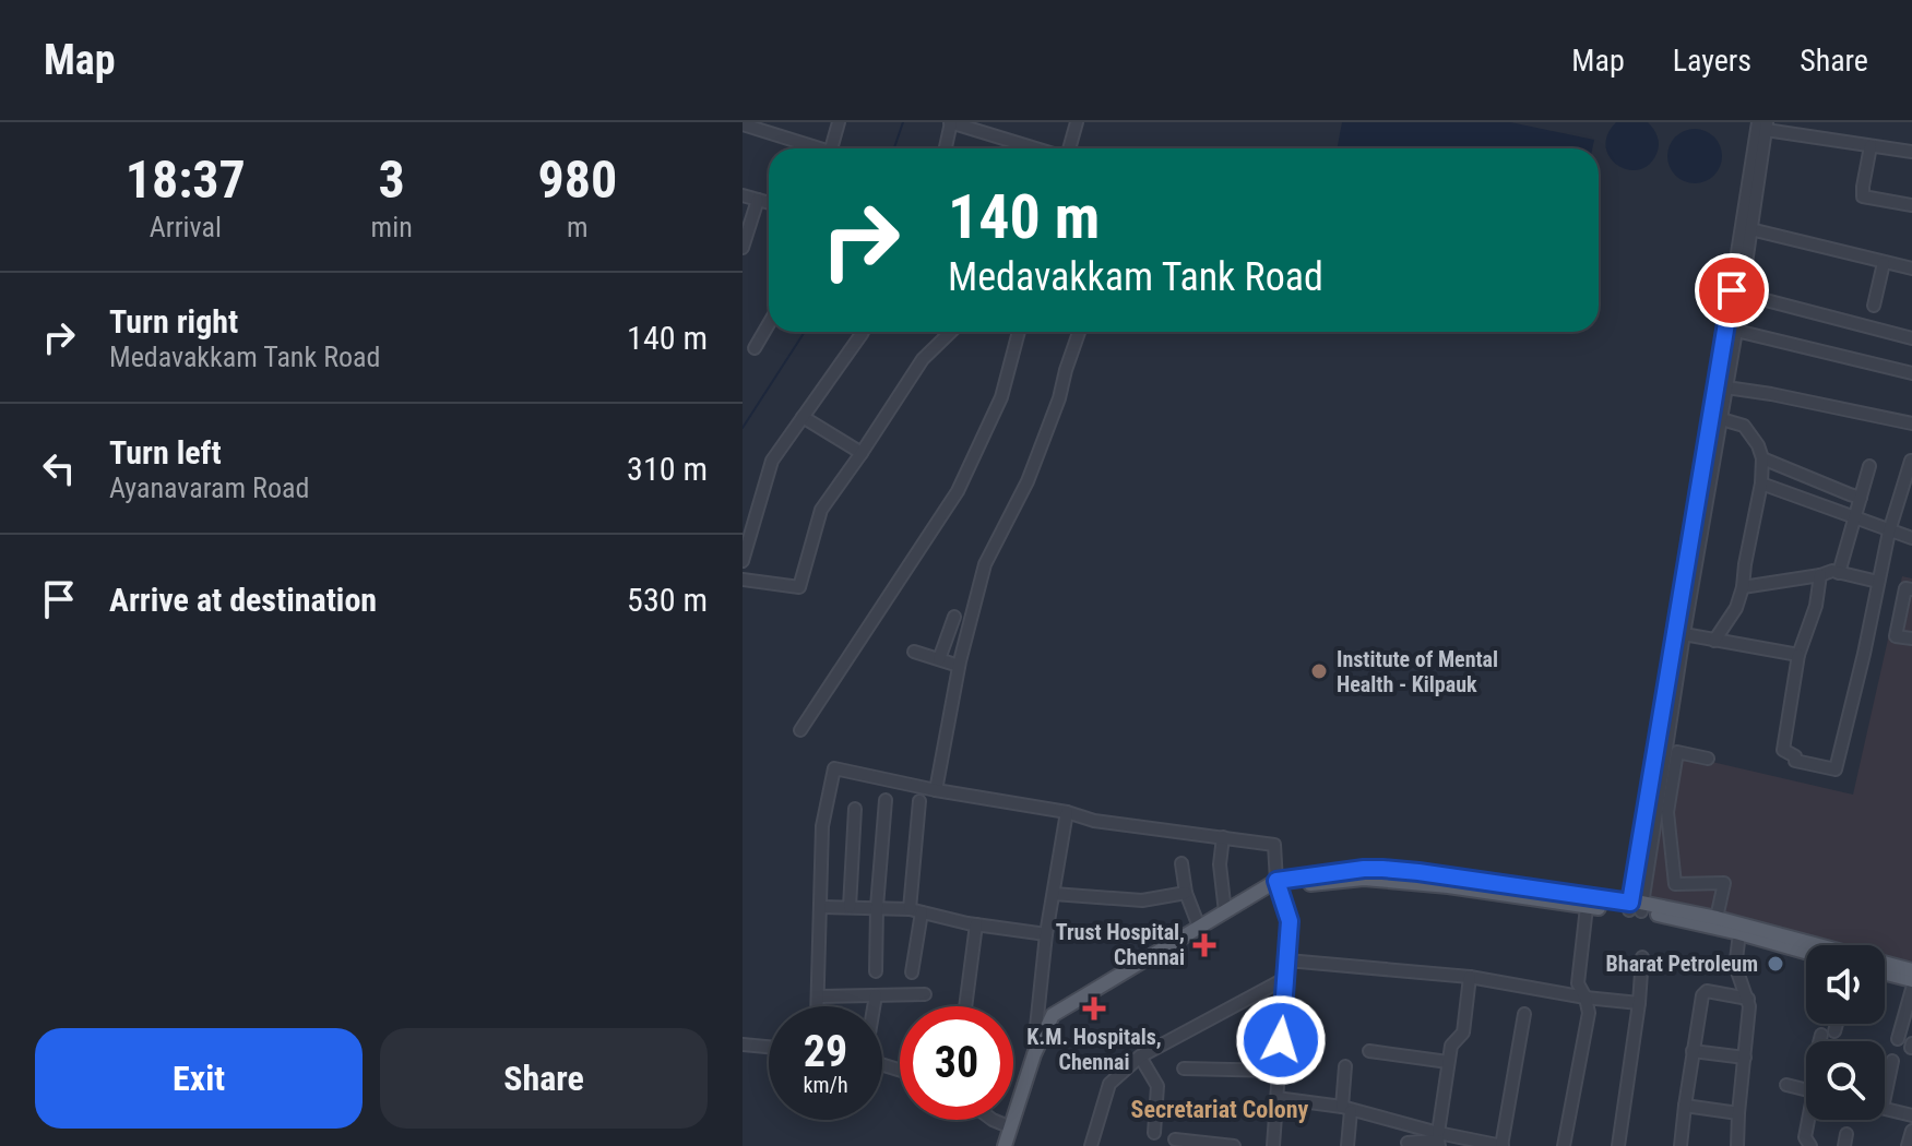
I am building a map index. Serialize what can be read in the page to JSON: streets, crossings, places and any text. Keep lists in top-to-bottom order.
{
  "districts": ["Secretariat Colony"],
  "places": {
    "other": ["Institute of Mental Health - Kilpauk", "Bharat Petroleum"],
    "health": ["Trust Hospital, Chennai", "K.M. Hospitals, Chennai"]
  },
  "page": {
    "header": "Map",
    "nav": ["Map", "Layers", "Share"],
    "eta": [
      "18:37",
      "Arrival",
      "3",
      "min",
      "980",
      "m"
    ],
    "turn": ["140 m", "Medavakkam Tank Road"],
    "list": [
      {
        "name": "Turn right",
        "note": "Medavakkam Tank Road",
        "value": "140 m"
      },
      {
        "name": "Turn left",
        "note": "Ayanavaram Road",
        "value": "310 m"
      },
      {
        "name": "Arrive at destination",
        "value": "530 m"
      }
    ],
    "speed": "29 km/h",
    "limit": "30",
    "buttons": ["Exit", "Share"]
  }
}
